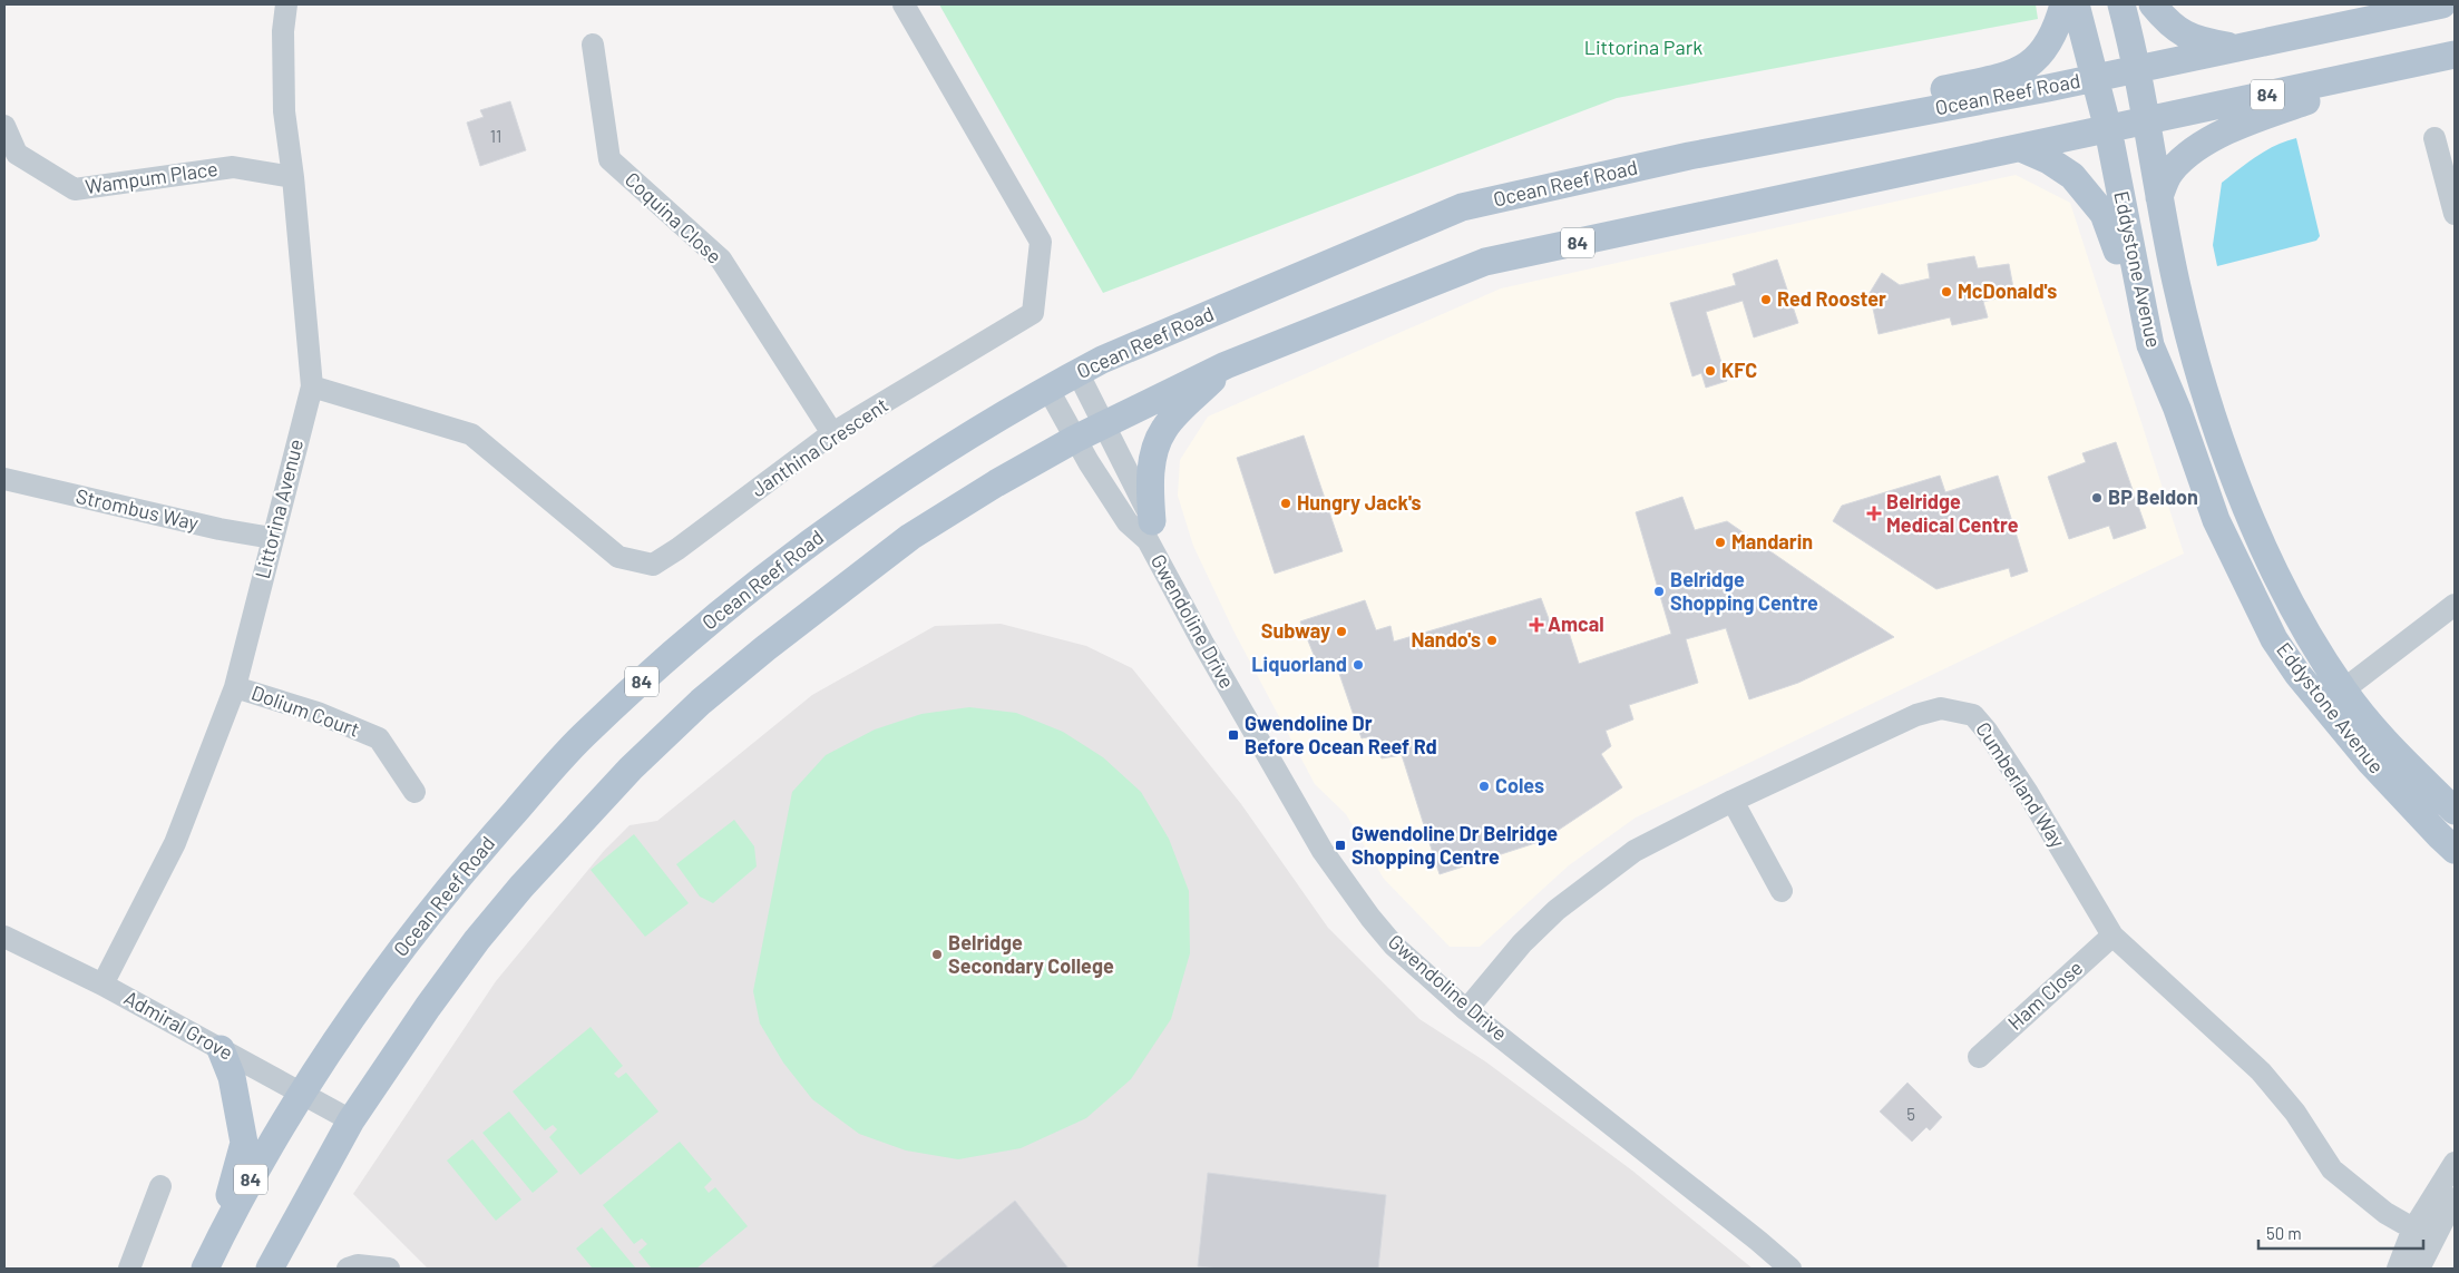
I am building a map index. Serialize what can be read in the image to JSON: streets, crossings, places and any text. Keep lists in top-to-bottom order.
{
  "streets": {
    "main road": ["Ocean Reef Road", "84", "Eddystone Avenue"],
    "street": [
      "Wampum Place",
      "Coquina Close",
      "Janthina Crescent",
      "Littorina Avenue",
      "Strombus Way",
      "Gwendoline Drive",
      "Dolium Court",
      "Cumberland Way",
      "Ham Close",
      "Admiral Grove"
    ]
  },
  "crossings": [
    ["Ocean Reef Road", "Eddystone Avenue"],
    ["Ocean Reef Road", "Gwendoline Drive"],
    ["Ocean Reef Road", "Admiral Grove"],
    ["84", "Eddystone Avenue"],
    ["84", "Gwendoline Drive"],
    ["84", "Admiral Grove"],
    ["Wampum Place", "Littorina Avenue"],
    ["Coquina Close", "Janthina Crescent"],
    ["Janthina Crescent", "Littorina Avenue"],
    ["Littorina Avenue", "Strombus Way"],
    ["Littorina Avenue", "Dolium Court"],
    ["Littorina Avenue", "Admiral Grove"],
    ["Gwendoline Drive", "Cumberland Way"],
    ["Cumberland Way", "Ham Close"]
  ],
  "parks": ["Littorina Park"],
  "places": {
    "other": [
      "McDonald's",
      "Red Rooster",
      "KFC",
      "BP Beldon",
      "Hungry Jack's",
      "Mandarin",
      "Belridge Shopping Centre",
      "Subway",
      "Nando's",
      "Liquorland",
      "Coles",
      "Belridge Secondary College"
    ],
    "health": ["Belridge Medical Centre", "Amcal"],
    "transit": ["Gwendoline Dr Before Ocean Reef Rd", "Gwendoline Dr Belridge Shopping Centre"]
  },
  "house_numbers": ["11", "5"],
  "scale_bar": "50 m"
}
